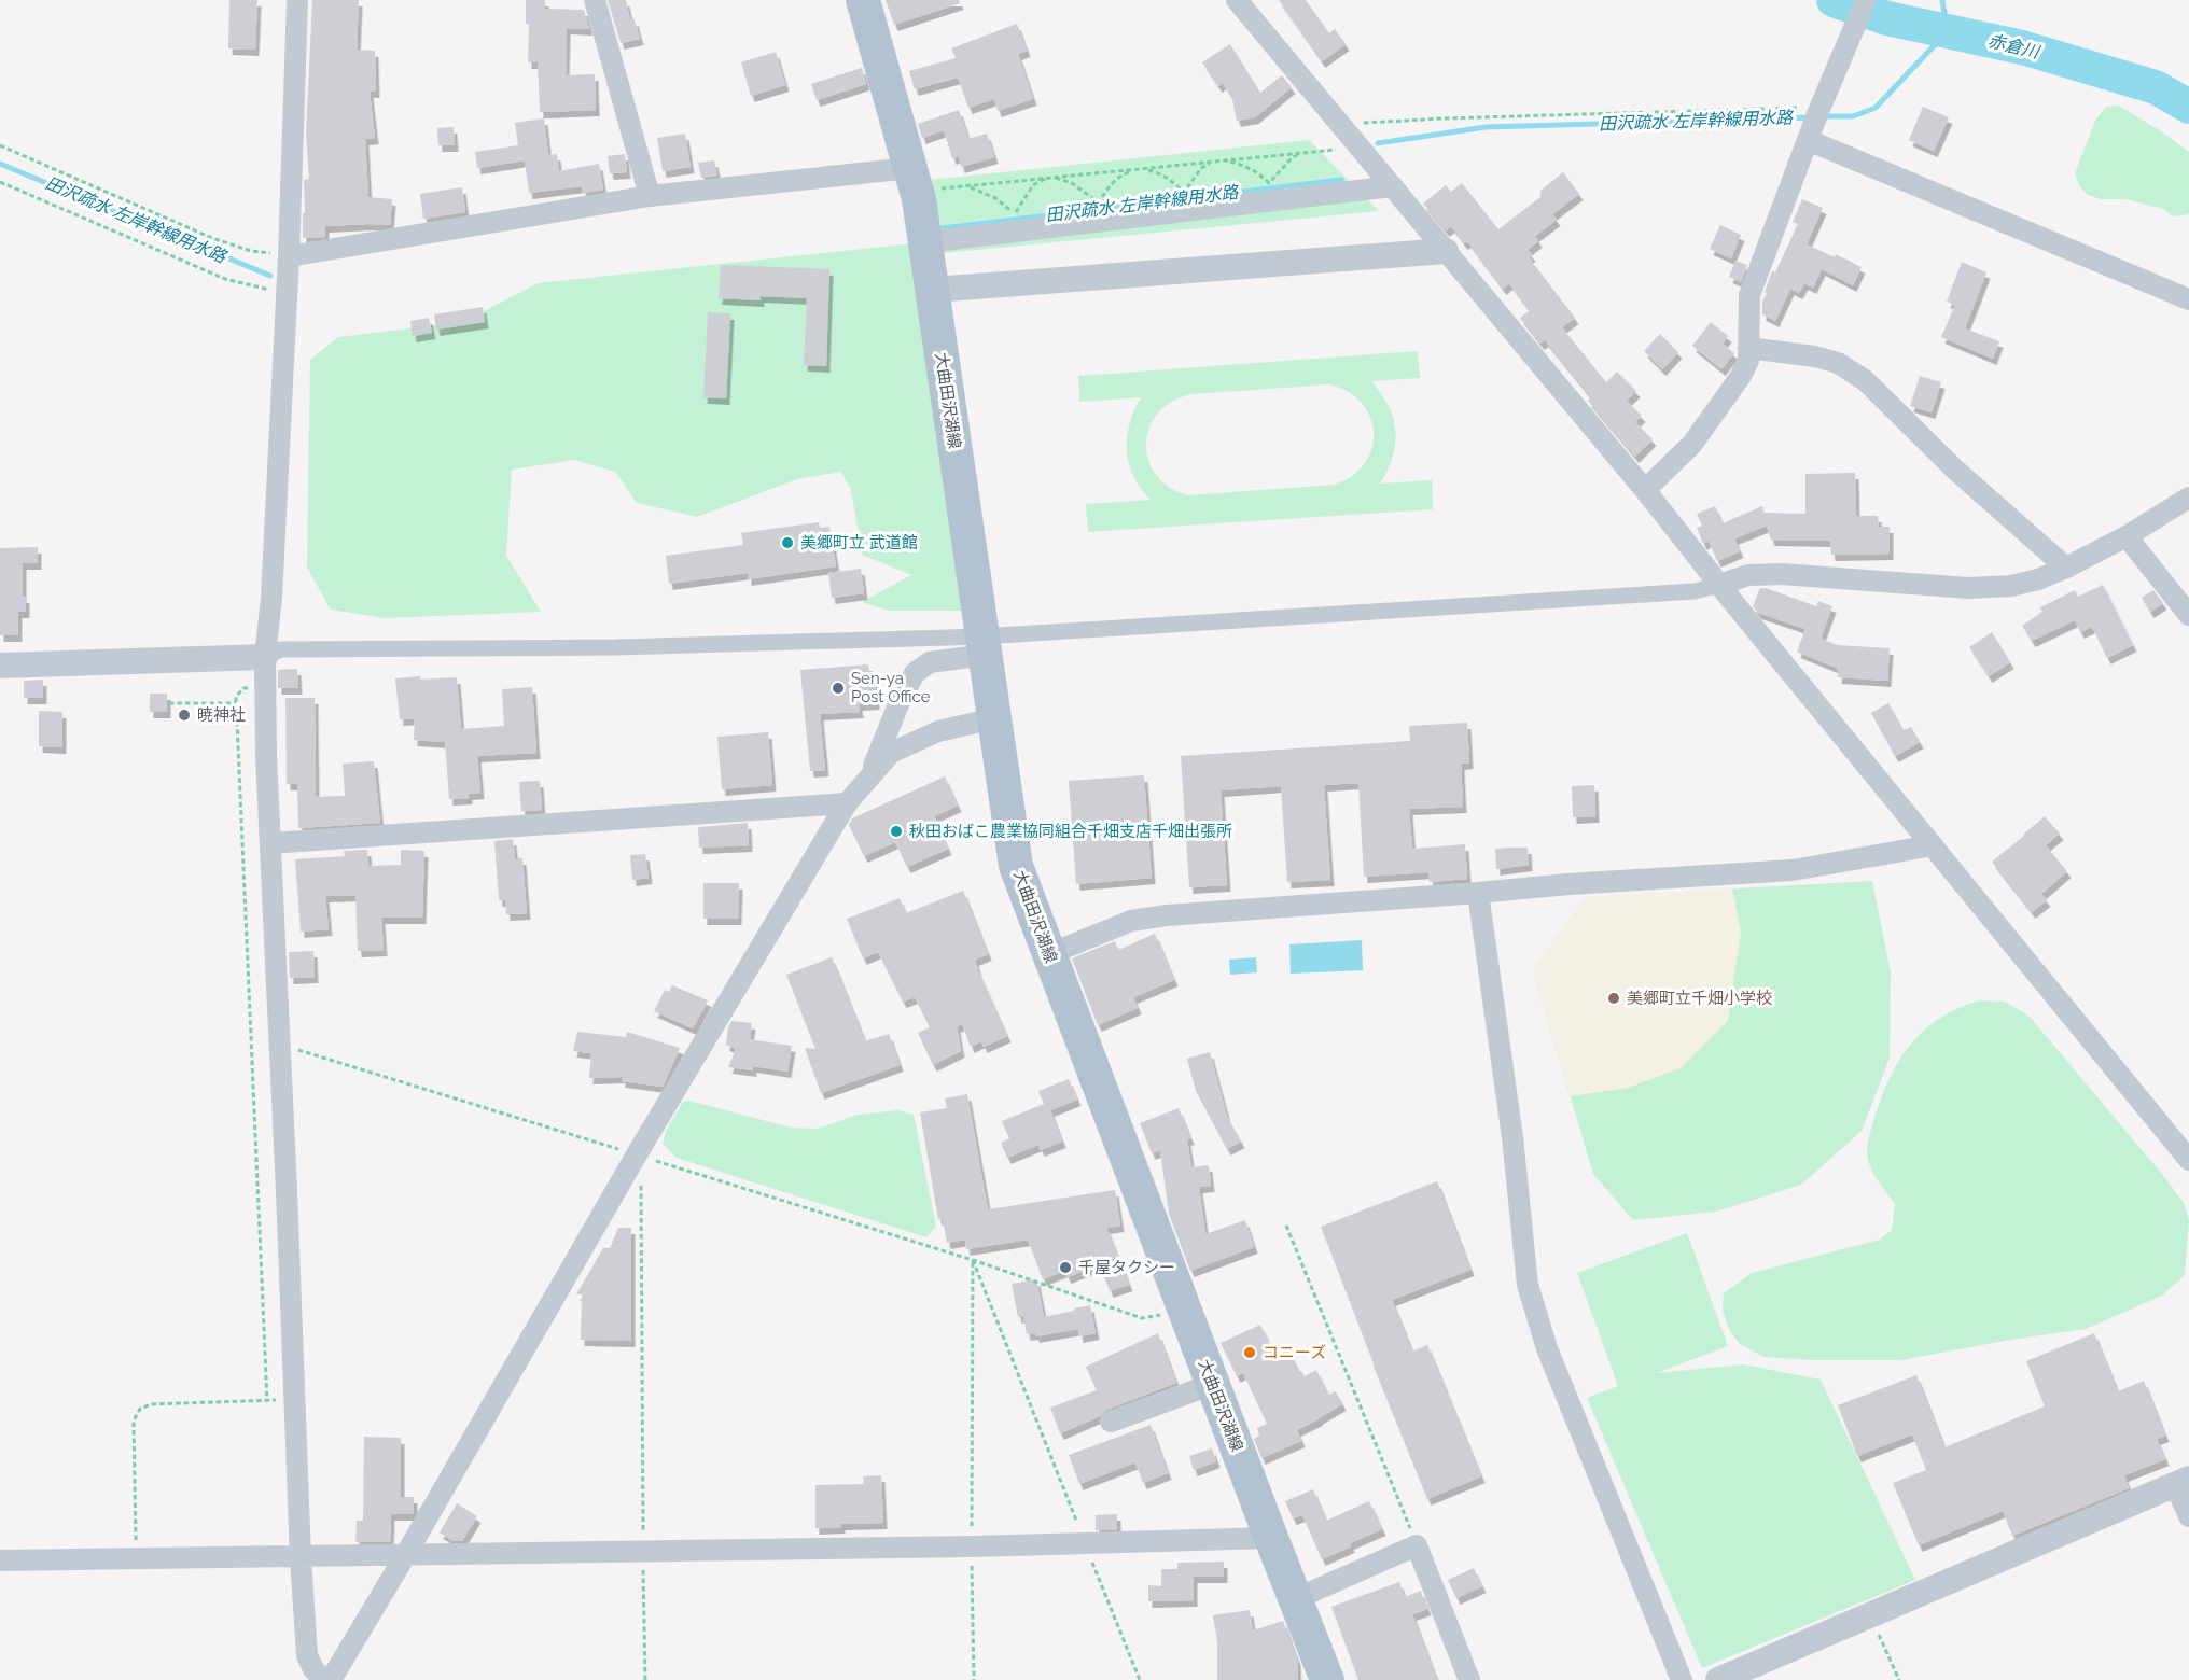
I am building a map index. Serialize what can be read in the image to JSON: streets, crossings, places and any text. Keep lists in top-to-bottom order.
{
  "streets": {
    "main road": ["大曲田沢湖線"]
  },
  "water": ["赤倉川", "田沢疏水 左岸幹線用水路"],
  "places": [
    "美郷町立 武道館",
    "Sen-ya Post Office",
    "暁神社",
    "秋田おばこ農業協同組合千畑支店千畑出張所",
    "美郷町立千畑小学校",
    "千屋タクシー",
    "コニーズ"
  ]
}
